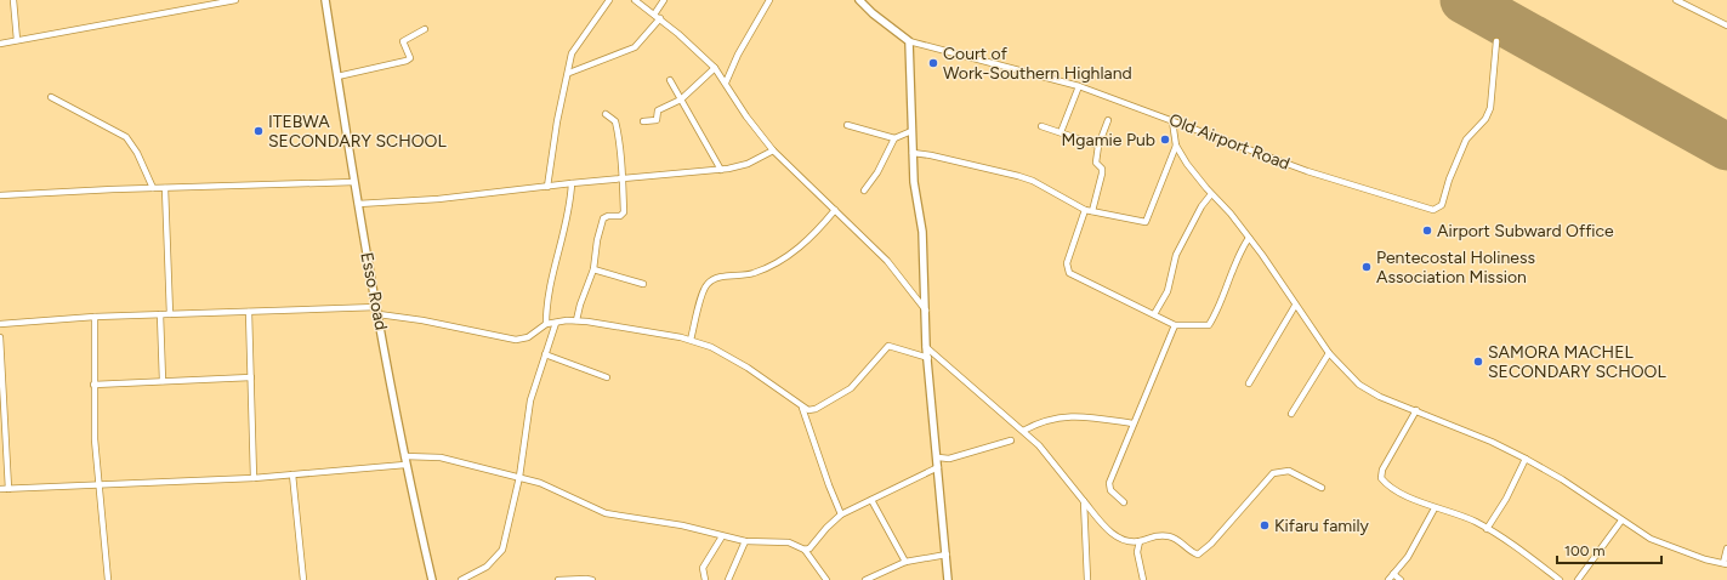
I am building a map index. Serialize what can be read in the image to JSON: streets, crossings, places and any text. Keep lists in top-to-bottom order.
{
  "streets": {
    "street": ["Old Airport Road", "Esso Road"]
  },
  "places": [
    "Court of Work-Southern Highland",
    "ITEBWA SECONDARY SCHOOL",
    "Mgamie Pub",
    "Airport Subward Office",
    "Pentecostal Holiness Association Mission",
    "SAMORA MACHEL SECONDARY SCHOOL",
    "Kifaru family"
  ],
  "scale_bar": "100 m"
}
